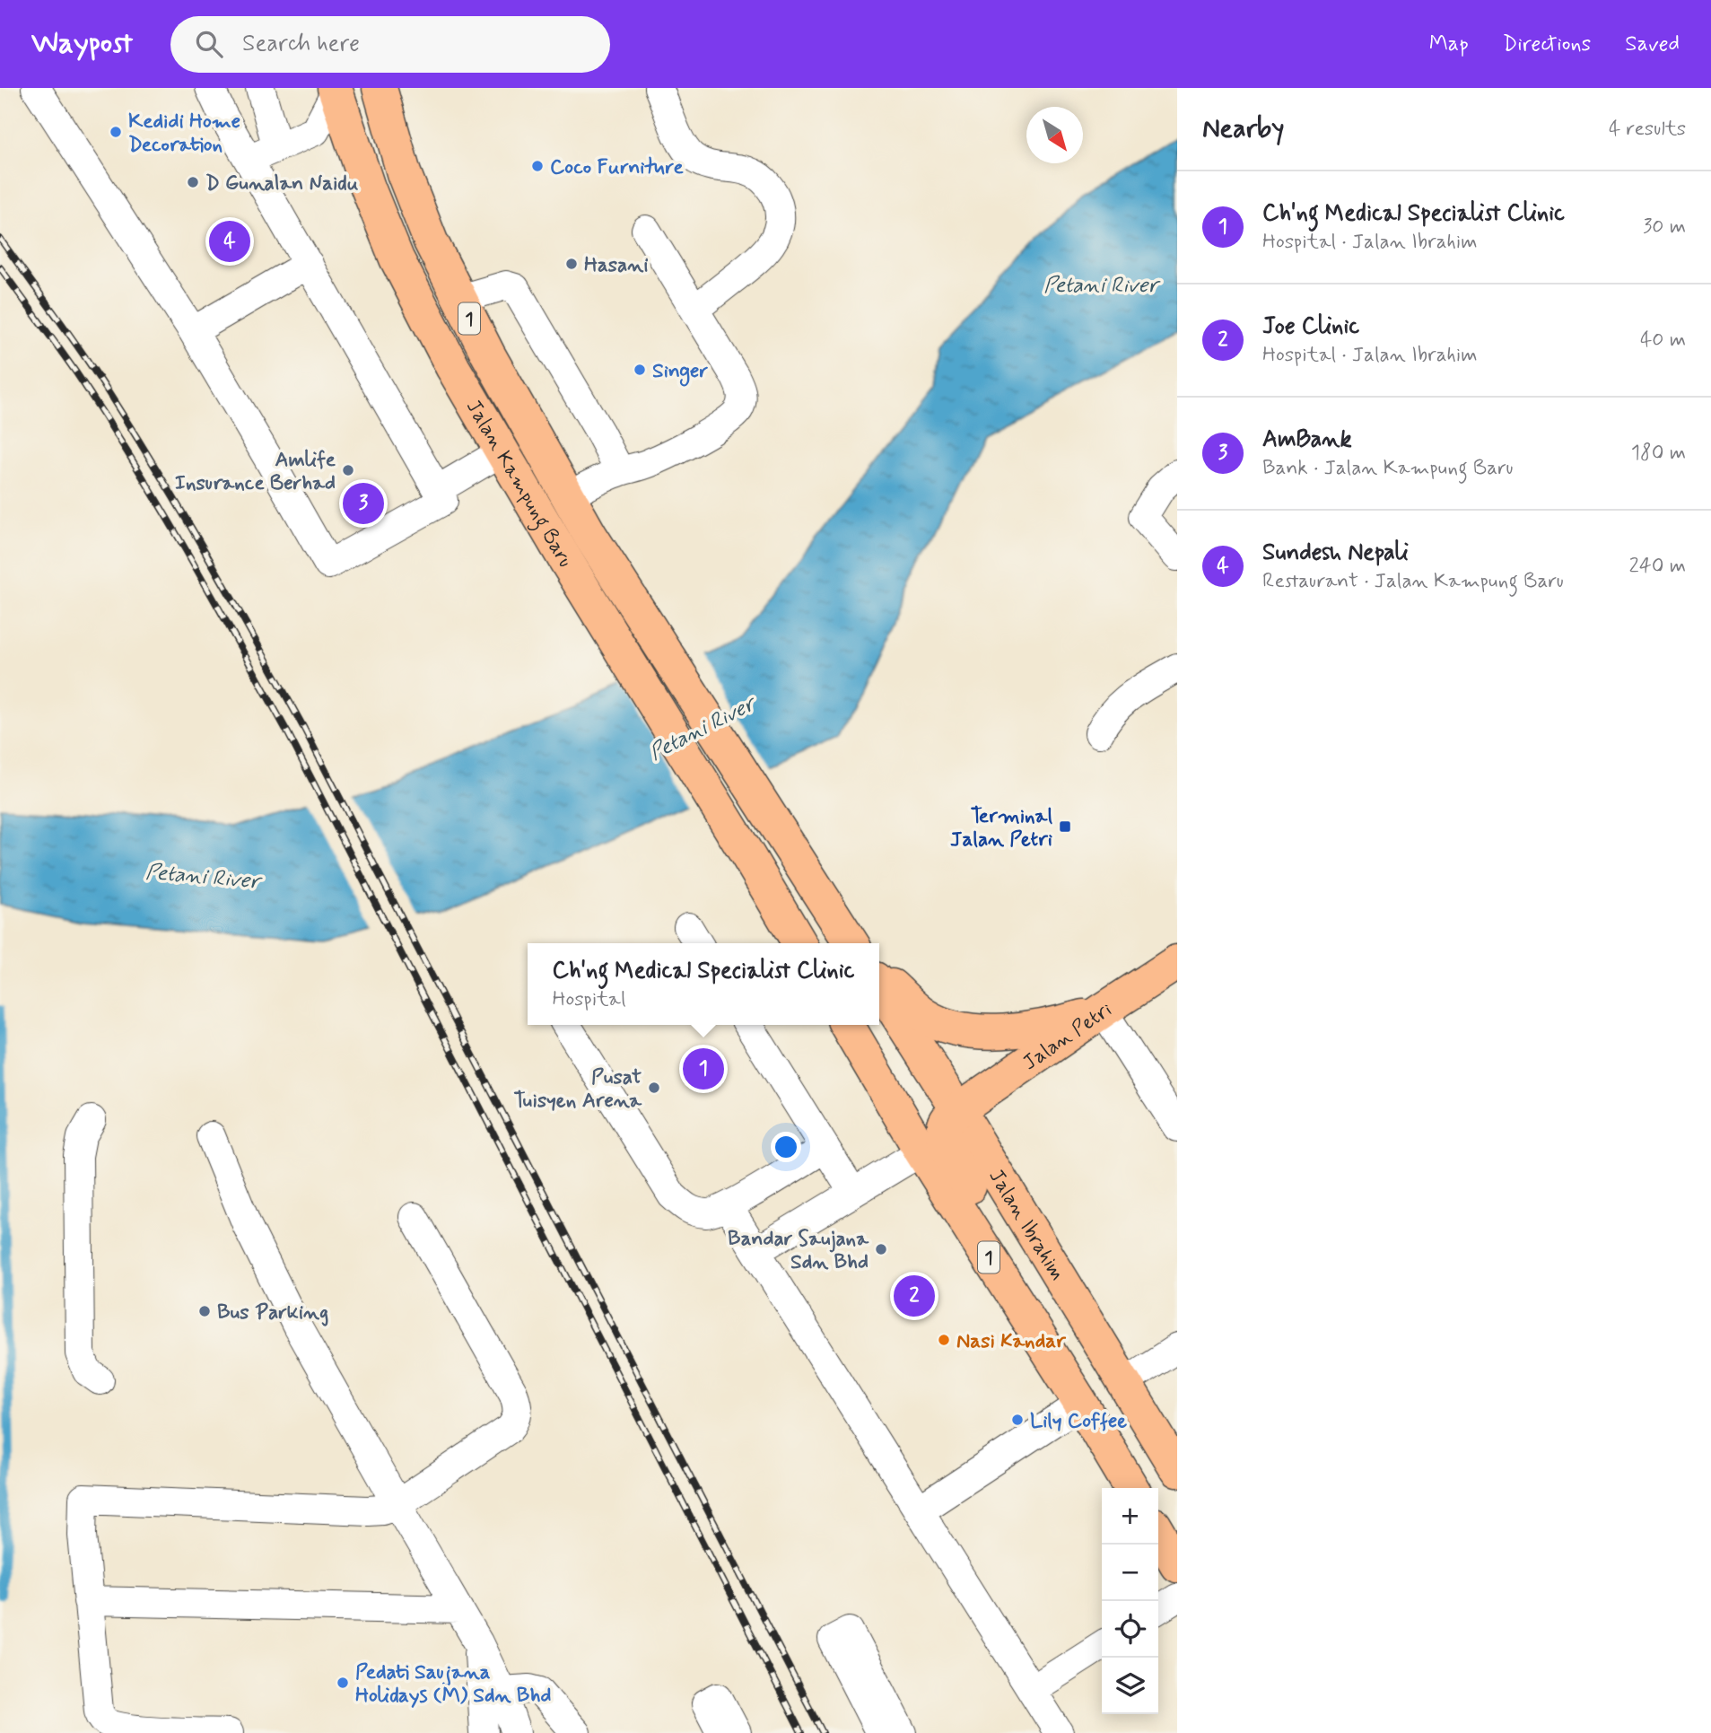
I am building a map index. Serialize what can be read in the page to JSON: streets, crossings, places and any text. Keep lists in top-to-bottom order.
{
  "streets": {
    "main road": [
      "1",
      "Jalan Kampung Baru",
      "Jalan Petri",
      "Jalan Ibrahim"
    ]
  },
  "crossings": [
    ["Jalan Petri", "Jalan Ibrahim"]
  ],
  "water": ["Petani River"],
  "places": {
    "other": [
      "Kedidi Home Decoration",
      "Coco Furniture",
      "D Gunalan Naidu",
      "Hasani",
      "Singer",
      "Amlife Insurance Berhad",
      "Pusat Tuisyen Arena",
      "Bandar Saujana Sdn Bhd",
      "Bus Parking",
      "Nasi Kandar",
      "Lily Coffee",
      "Pedati Saujana Holidays (M) Sdn Bhd"
    ],
    "transit": ["Terminal Jalan Petri"]
  },
  "north": "bottom right",
  "page": {
    "header": "Waypost",
    "search": "Search here",
    "nav": ["Map", "Directions", "Saved"],
    "heading": ["Nearby", "4 results"],
    "list": [
      {
        "mark": "1",
        "name": "Ch'ng Medical Specialist Clinic",
        "note": "Hospital · Jalan Ibrahim",
        "value": "30 m"
      },
      {
        "mark": "2",
        "name": "Joe Clinic",
        "note": "Hospital · Jalan Ibrahim",
        "value": "40 m"
      },
      {
        "mark": "3",
        "name": "AmBank",
        "note": "Bank · Jalan Kampung Baru",
        "value": "180 m"
      },
      {
        "mark": "4",
        "name": "Sundesh Nepali",
        "note": "Restaurant · Jalan Kampung Baru",
        "value": "240 m"
      }
    ],
    "pins": [
      "4",
      "3",
      "1",
      "2"
    ],
    "popup": ["Ch'ng Medical Specialist Clinic", "Hospital"],
    "map_buttons": ["+", "−"]
  }
}
